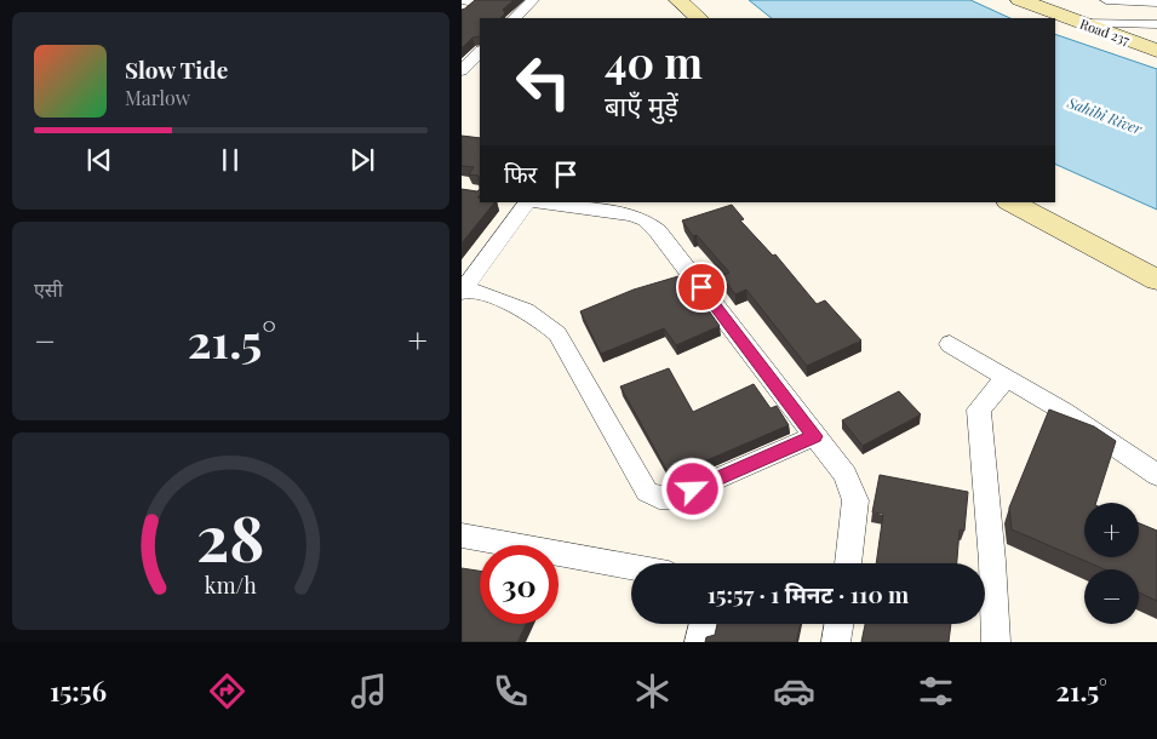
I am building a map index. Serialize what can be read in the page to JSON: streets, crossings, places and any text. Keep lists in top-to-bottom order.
{
  "streets": {
    "street": ["Road 237"]
  },
  "water": ["Sahibi River"],
  "page": {
    "turn": ["40 m", "बाएँ मुड़ें"],
    "song": ["Slow Tide", "Marlow"],
    "then": "फिर",
    "tile": "एसी",
    "heat": ["−", "21.5°", "+"],
    "map_buttons": ["+", "−"],
    "limit": "30",
    "trip": "15:57 · 1 मिनट · 110 m",
    "tabs": ["15:56", "21.5°"],
    "gauge": ["28", "km/h"]
  }
}
